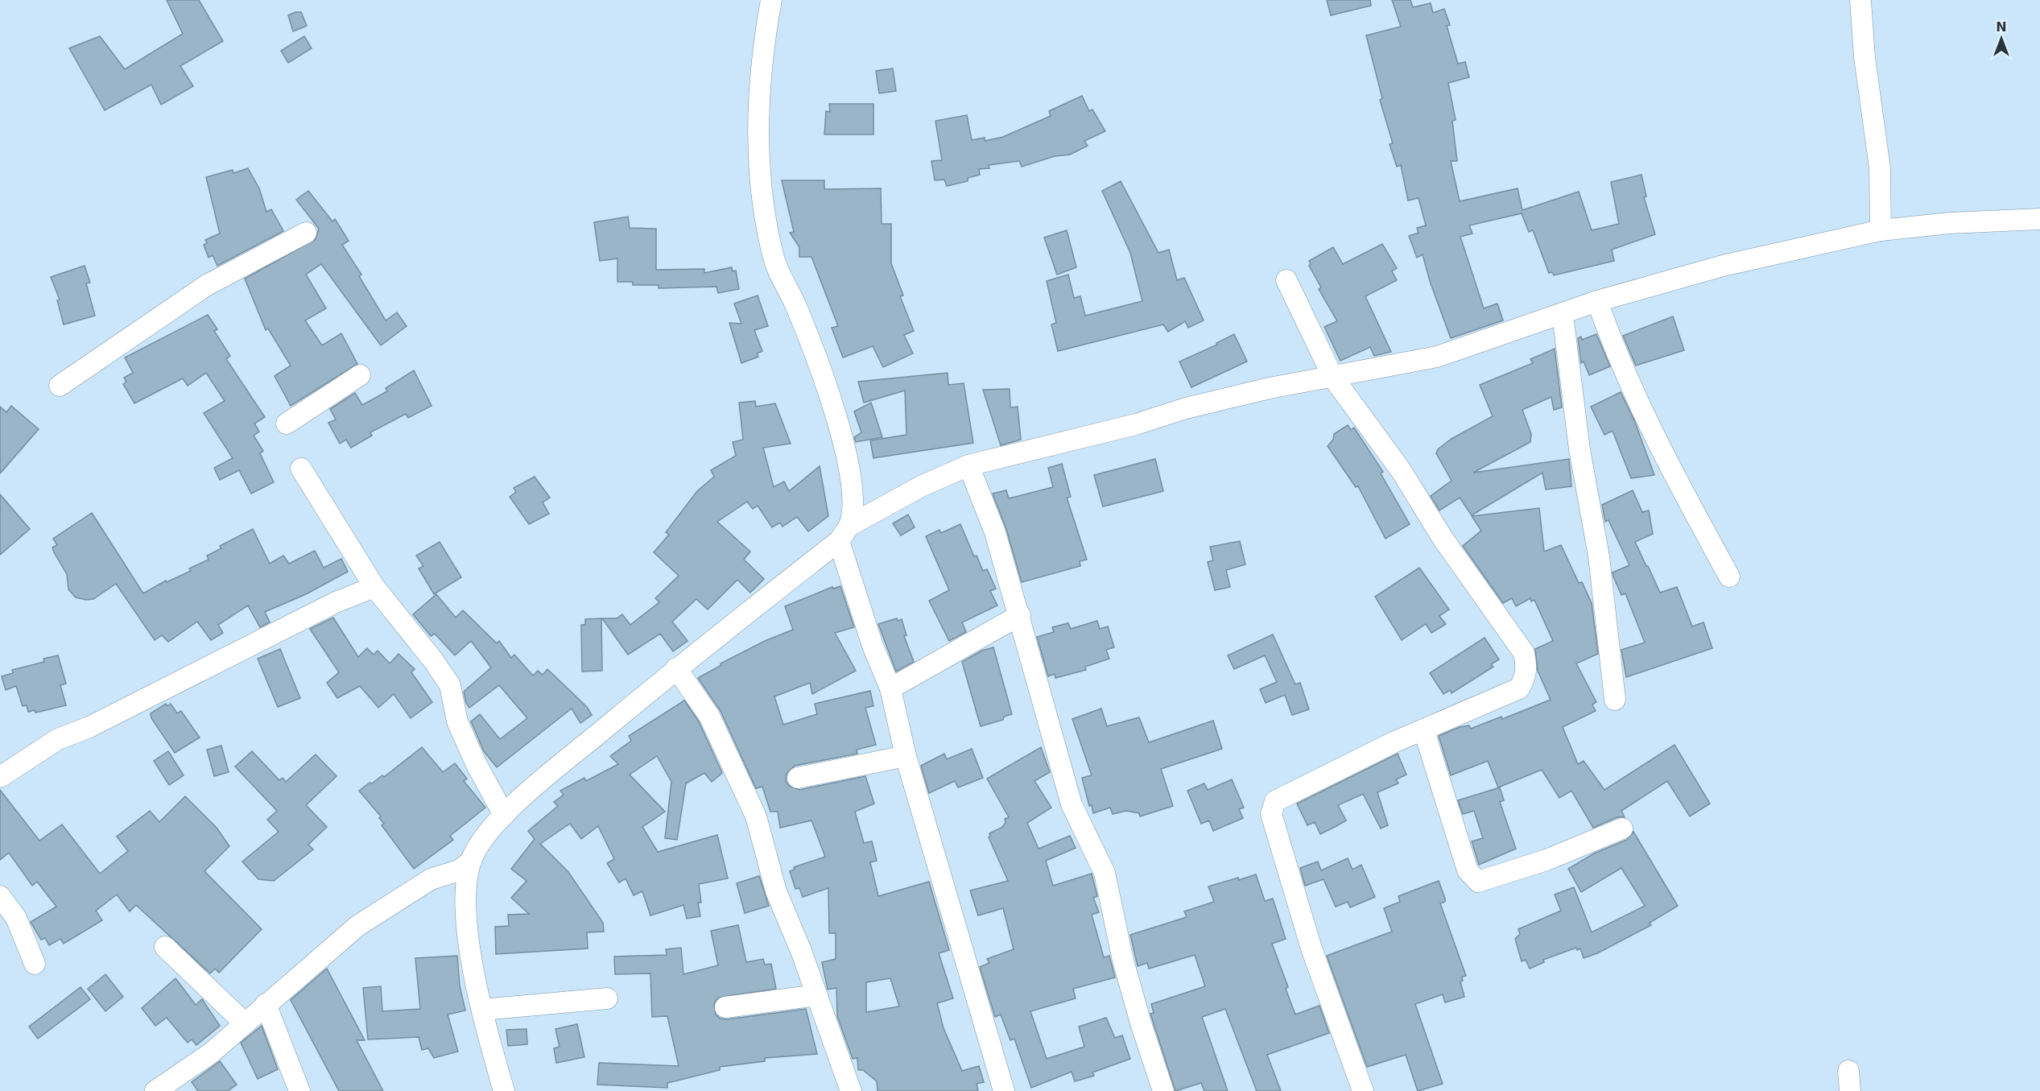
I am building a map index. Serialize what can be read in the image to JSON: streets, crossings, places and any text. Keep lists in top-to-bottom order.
{
  "north": "top"
}
